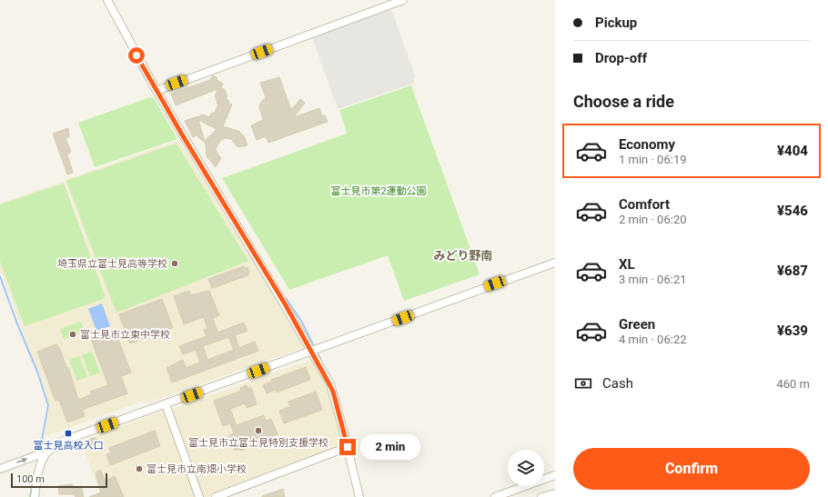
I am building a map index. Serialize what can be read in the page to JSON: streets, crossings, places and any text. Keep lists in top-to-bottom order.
{
  "districts": ["みどり野南"],
  "parks": ["富士見市第2運動公園"],
  "places": {
    "other": [
      "埼玉県立富士見高等学校",
      "富士見市立東中学校",
      "富士見市立富士見特別支援学校",
      "富士見市立南畑小学校"
    ],
    "transit": ["富士見高校入口"]
  },
  "scale_bar": "100 m",
  "page": {
    "banner": ["Pickup", "Drop-off"],
    "heading": "Choose a ride",
    "list": [
      {
        "name": "Economy",
        "note": "1 min · 06:19",
        "value": "¥404"
      },
      {
        "name": "Comfort",
        "note": "2 min · 06:20",
        "value": "¥546"
      },
      {
        "name": "XL",
        "note": "3 min · 06:21",
        "value": "¥687"
      },
      {
        "name": "Green",
        "note": "4 min · 06:22",
        "value": "¥639"
      }
    ],
    "pay": ["Cash", "460 m"],
    "bubble": "2 min",
    "buttons": "Confirm",
    "scale": "100 m"
  }
}
